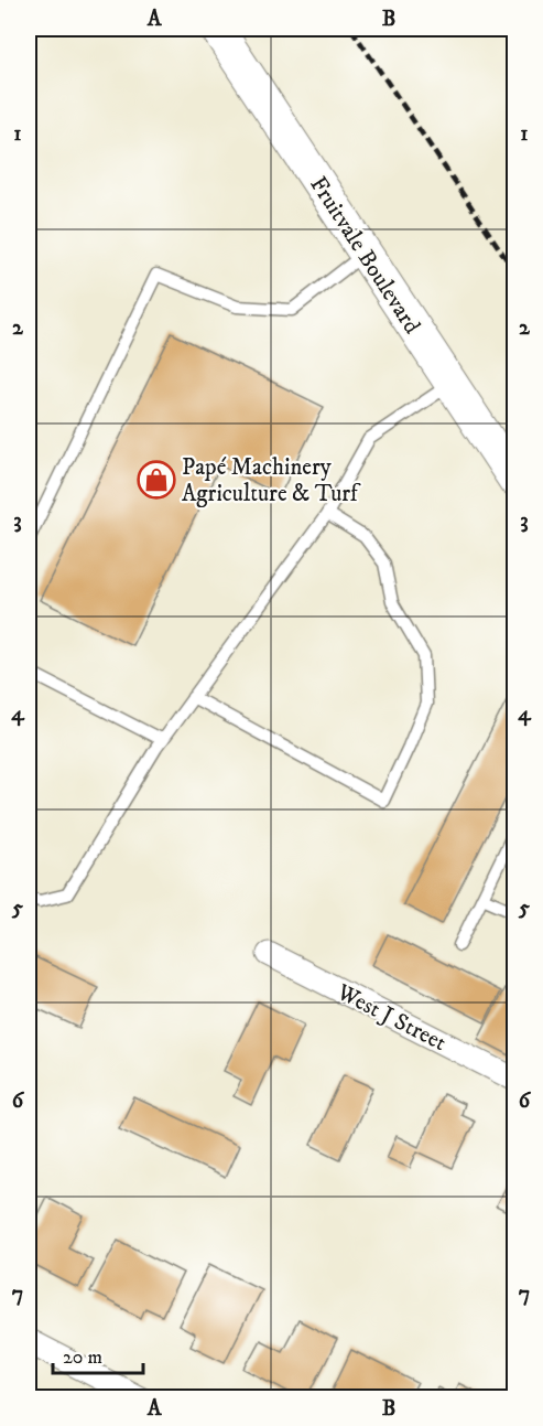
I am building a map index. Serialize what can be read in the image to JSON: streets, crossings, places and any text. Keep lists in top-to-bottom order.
{
  "streets": {
    "main road": ["Fruitvale Boulevard"],
    "street": ["West J Street"]
  },
  "places": {
    "shop": ["Papé Machinery Agriculture & Turf"]
  },
  "scale_bar": "20 m",
  "grid": {
    "columns": ["A", "B"],
    "rows": [
      "1",
      "2",
      "3",
      "4",
      "5",
      "6",
      "7"
    ]
  }
}
